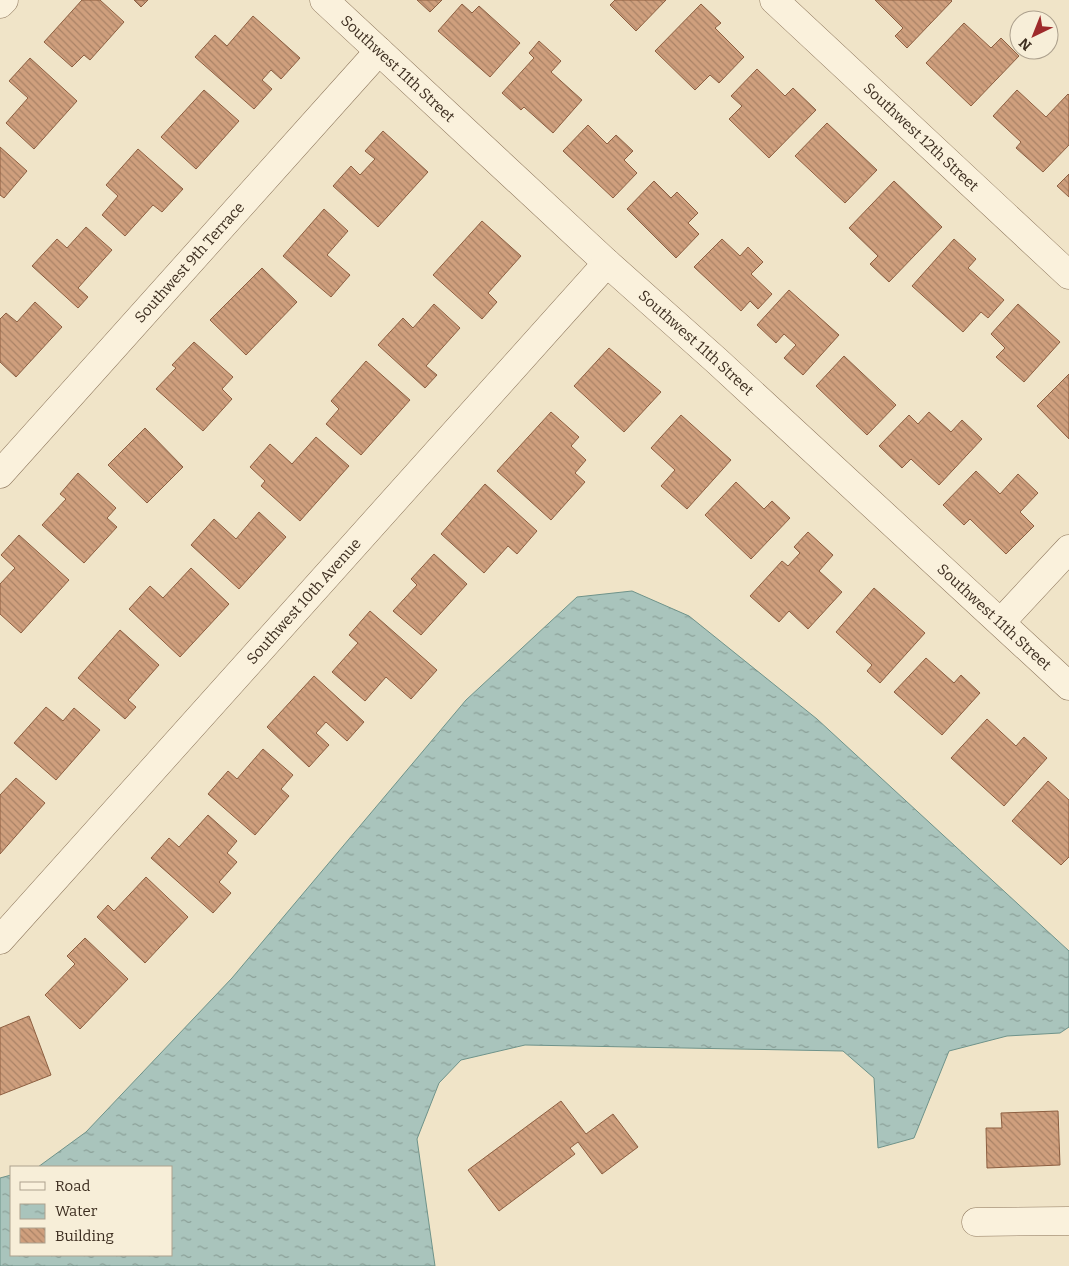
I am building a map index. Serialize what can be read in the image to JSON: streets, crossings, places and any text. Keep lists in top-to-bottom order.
{
  "streets": {
    "street": [
      "Southwest 11th Street",
      "Southwest 12th Street",
      "Southwest 9th Terrace",
      "Southwest 10th Avenue"
    ]
  },
  "crossings": [
    ["Southwest 11th Street", "Southwest 9th Terrace"],
    ["Southwest 11th Street", "Southwest 10th Avenue"]
  ],
  "legend": ["Road", "Water", "Building"],
  "north": "bottom left"
}
